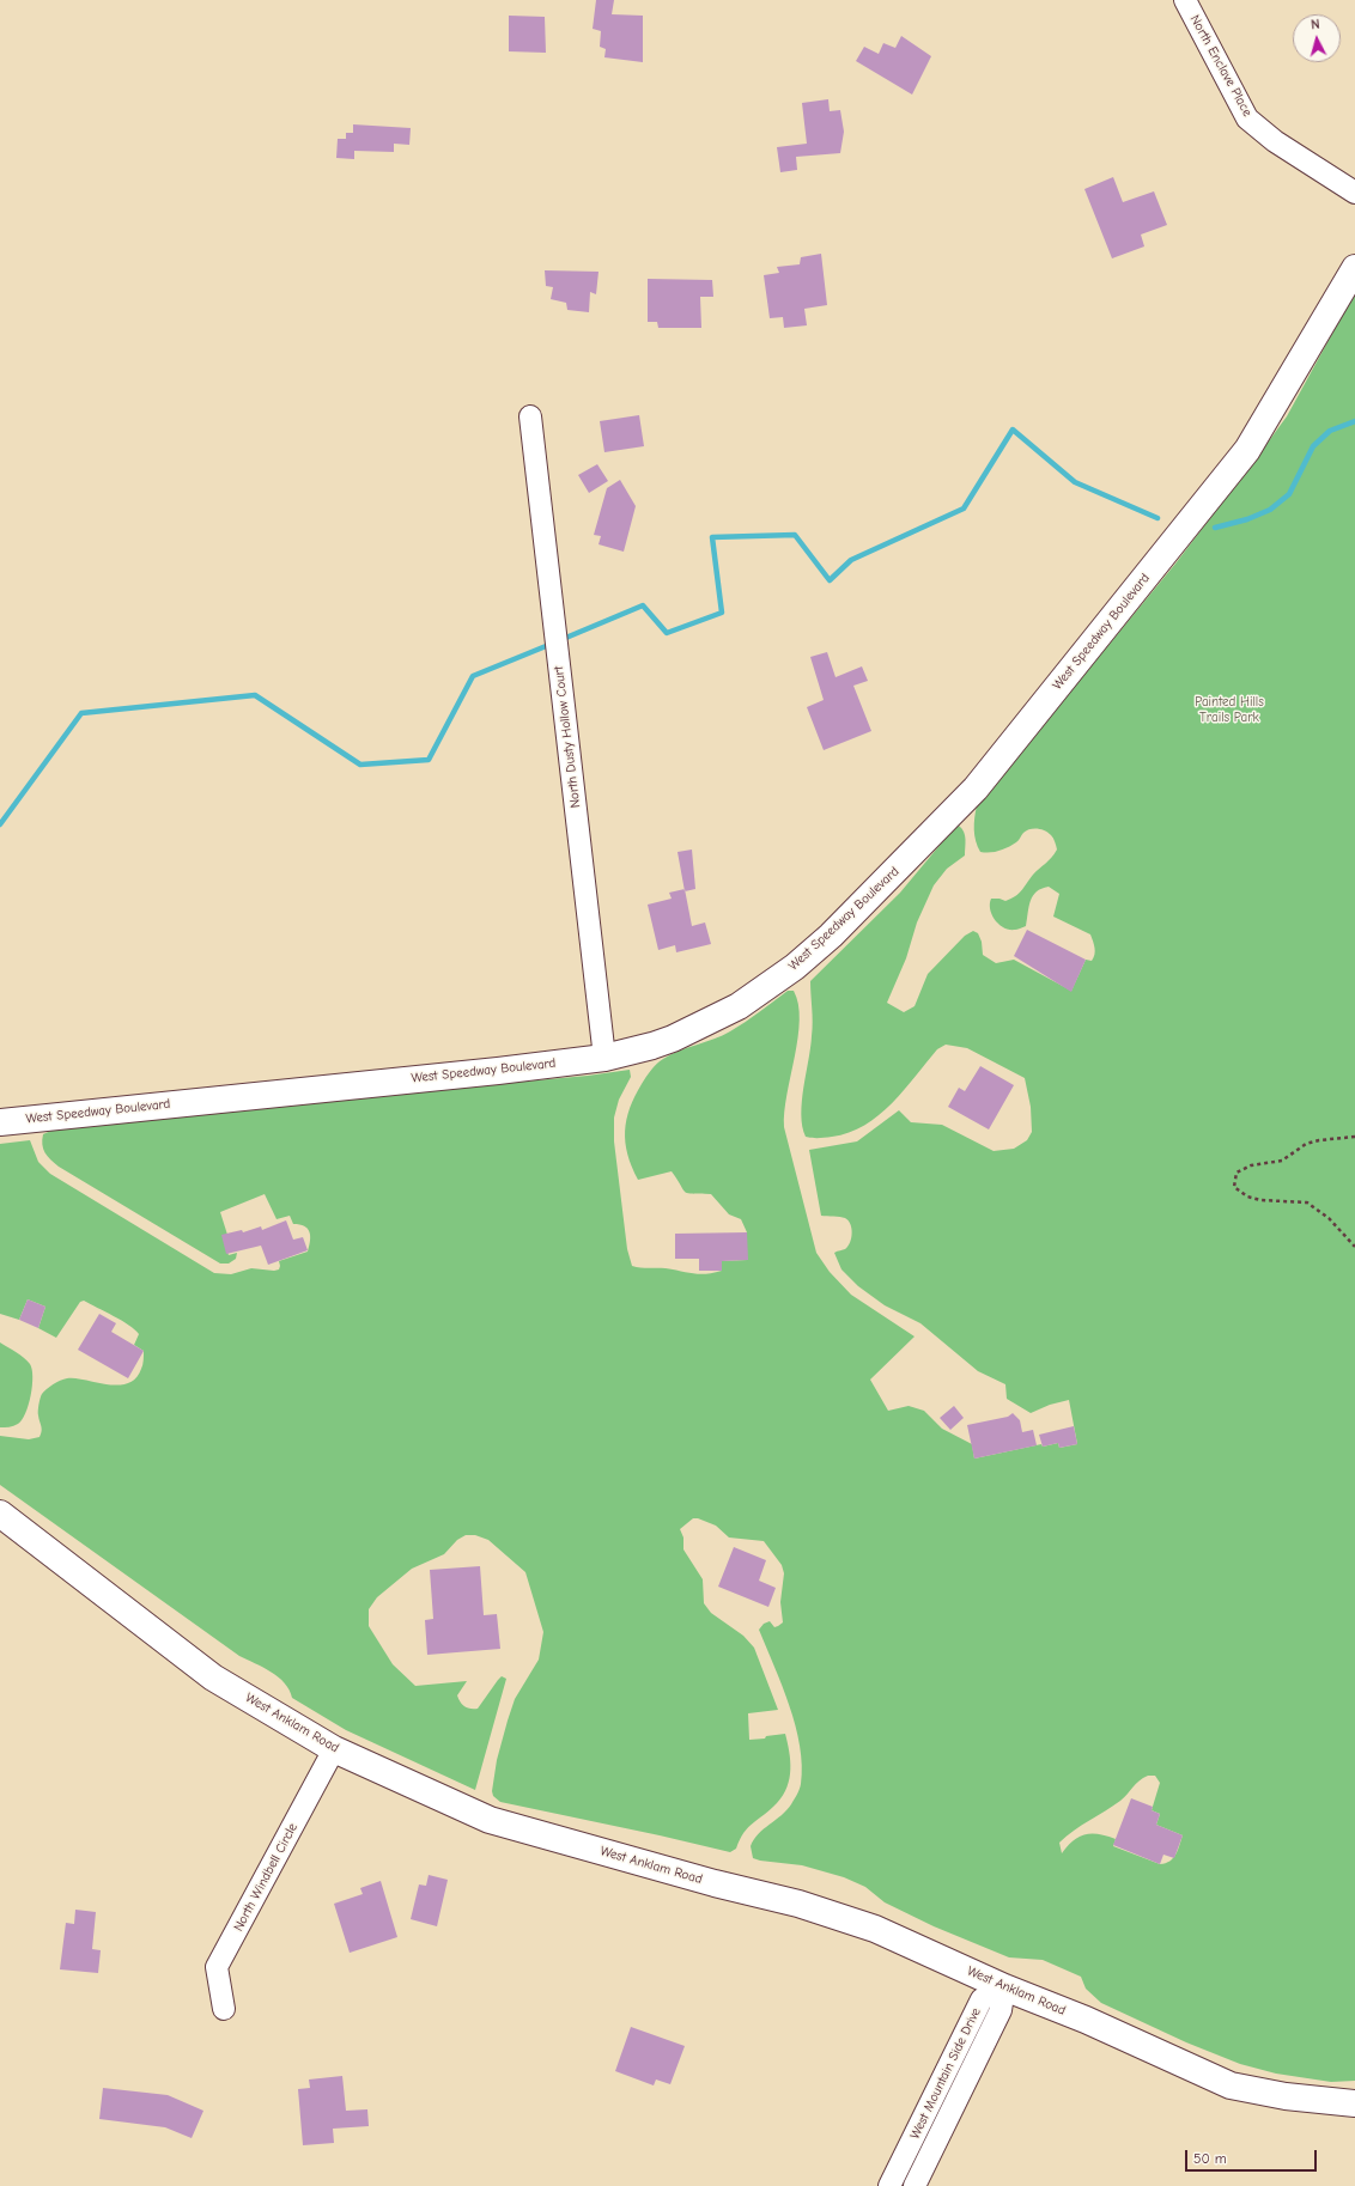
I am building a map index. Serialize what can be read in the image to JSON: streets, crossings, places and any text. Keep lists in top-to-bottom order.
{
  "streets": {
    "main road": ["West Speedway Boulevard", "West Anklam Road"],
    "street": [
      "North Enclave Place",
      "North Dusty Hollow Court",
      "North Windbell Circle",
      "West Mountain Side Drive"
    ]
  },
  "crossings": [
    ["West Speedway Boulevard", "North Dusty Hollow Court"],
    ["West Anklam Road", "North Windbell Circle"],
    ["West Anklam Road", "West Mountain Side Drive"]
  ],
  "parks": ["Painted Hills Trails Park"],
  "scale_bar": "50 m",
  "north": "top"
}
